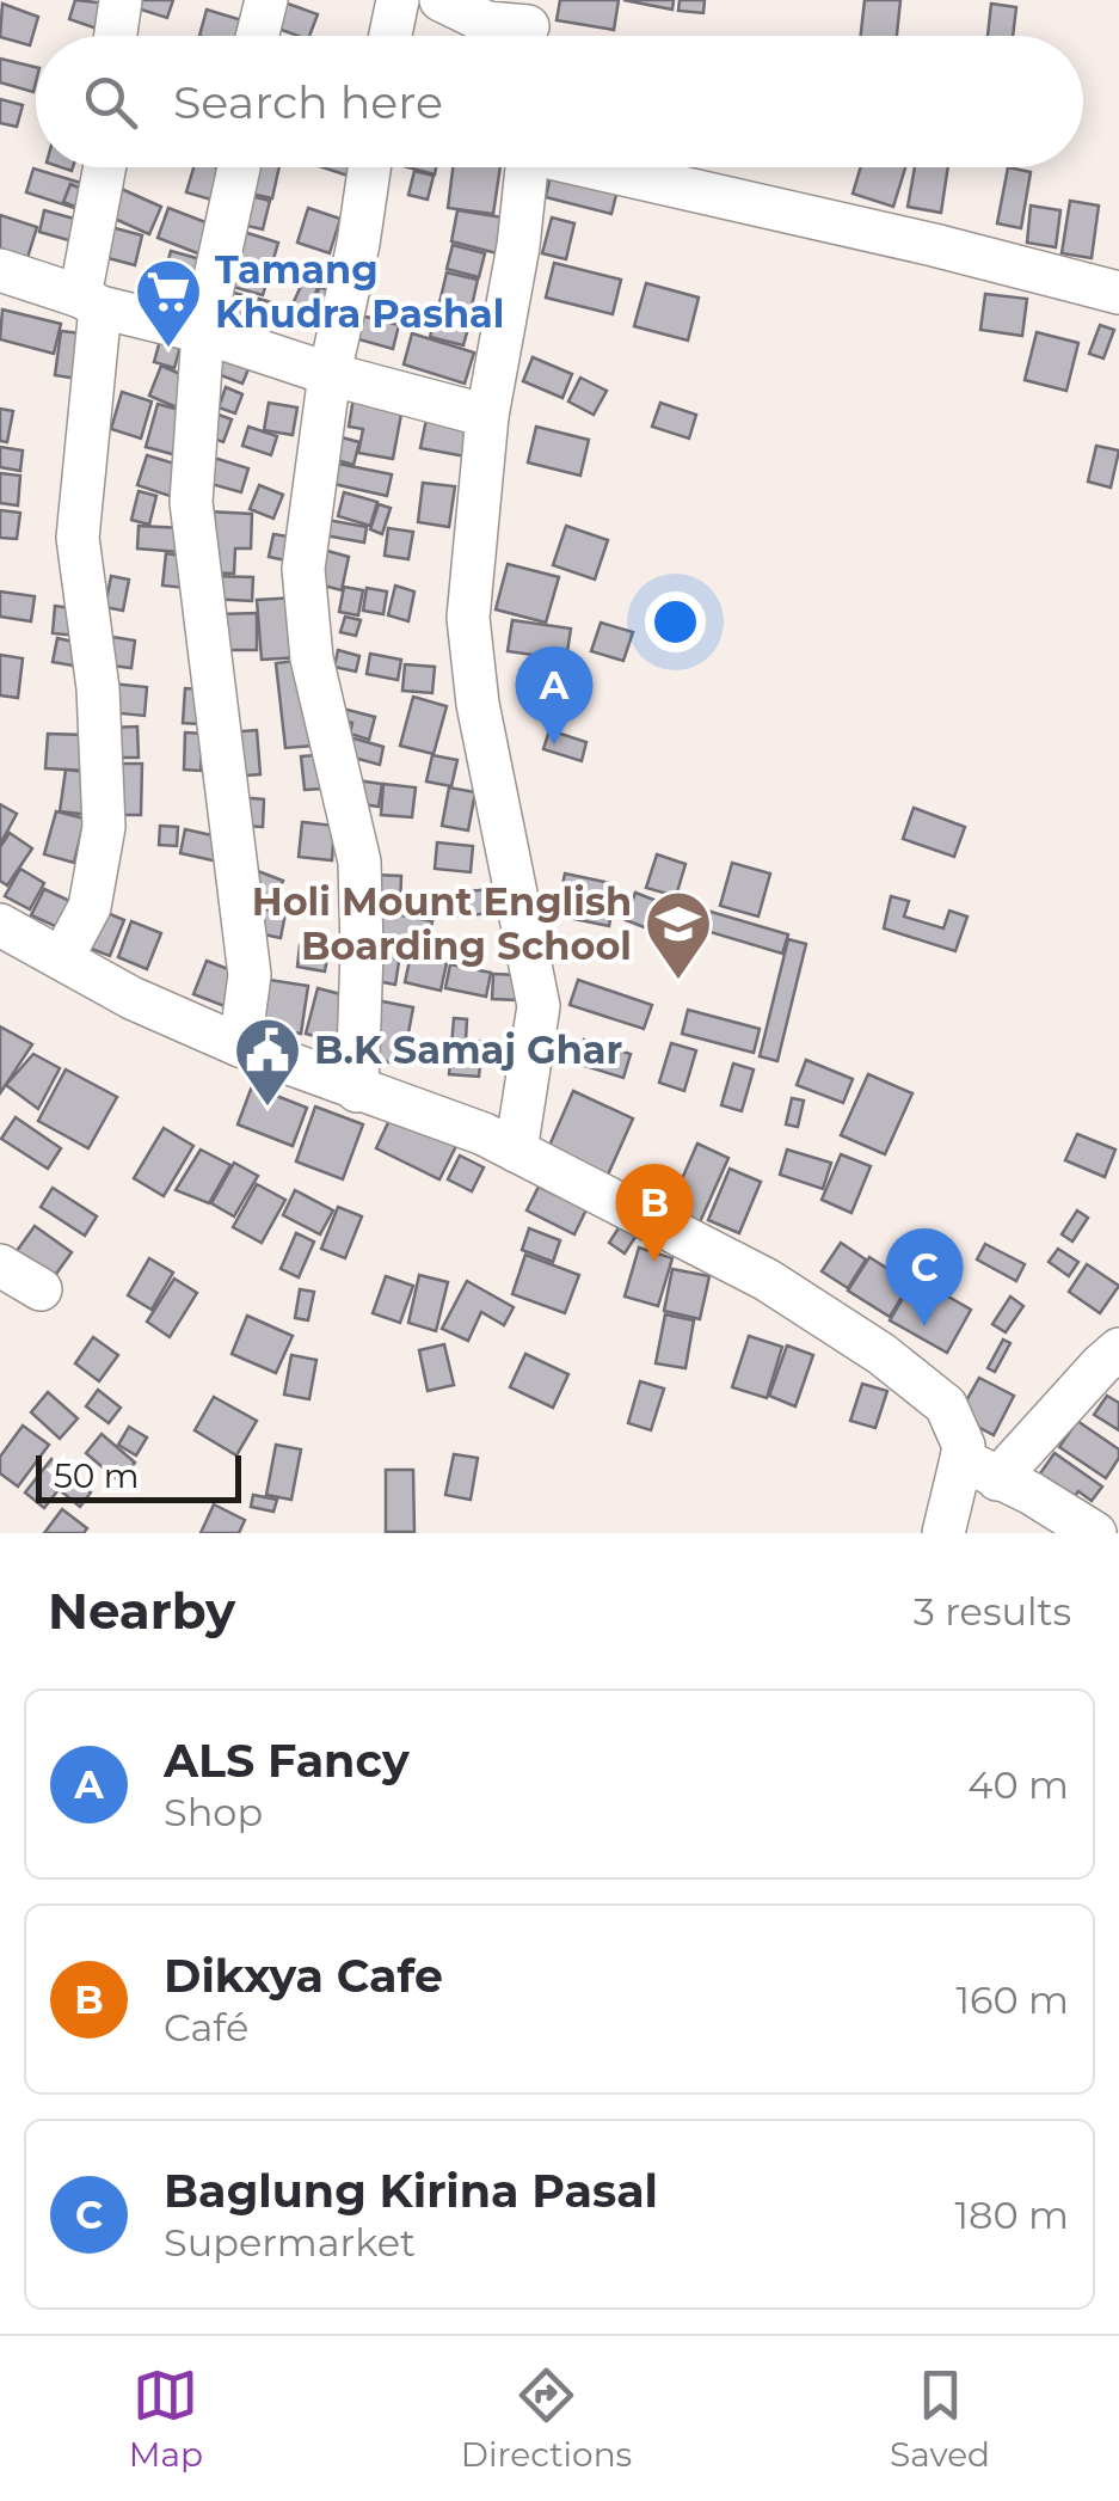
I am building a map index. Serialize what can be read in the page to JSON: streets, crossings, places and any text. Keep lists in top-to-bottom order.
{
  "places": {
    "supermarket": ["Tamang Khudra Pashal"],
    "school or university": ["Holi Mount English Boarding School"],
    "public building": ["B.K Samaj Ghar"]
  },
  "scale_bar": "50 m",
  "page": {
    "search": "Search here",
    "pins": ["A", "B", "C"],
    "scale": "50 m",
    "heading": ["Nearby", "3 results"],
    "list": [
      {
        "mark": "A",
        "name": "ALS Fancy",
        "note": "Shop",
        "value": "40 m"
      },
      {
        "mark": "B",
        "name": "Dikxya Cafe",
        "note": "Café",
        "value": "160 m"
      },
      {
        "mark": "C",
        "name": "Baglung Kirina Pasal",
        "note": "Supermarket",
        "value": "180 m"
      }
    ],
    "nav": ["Map", "Directions", "Saved"]
  }
}
